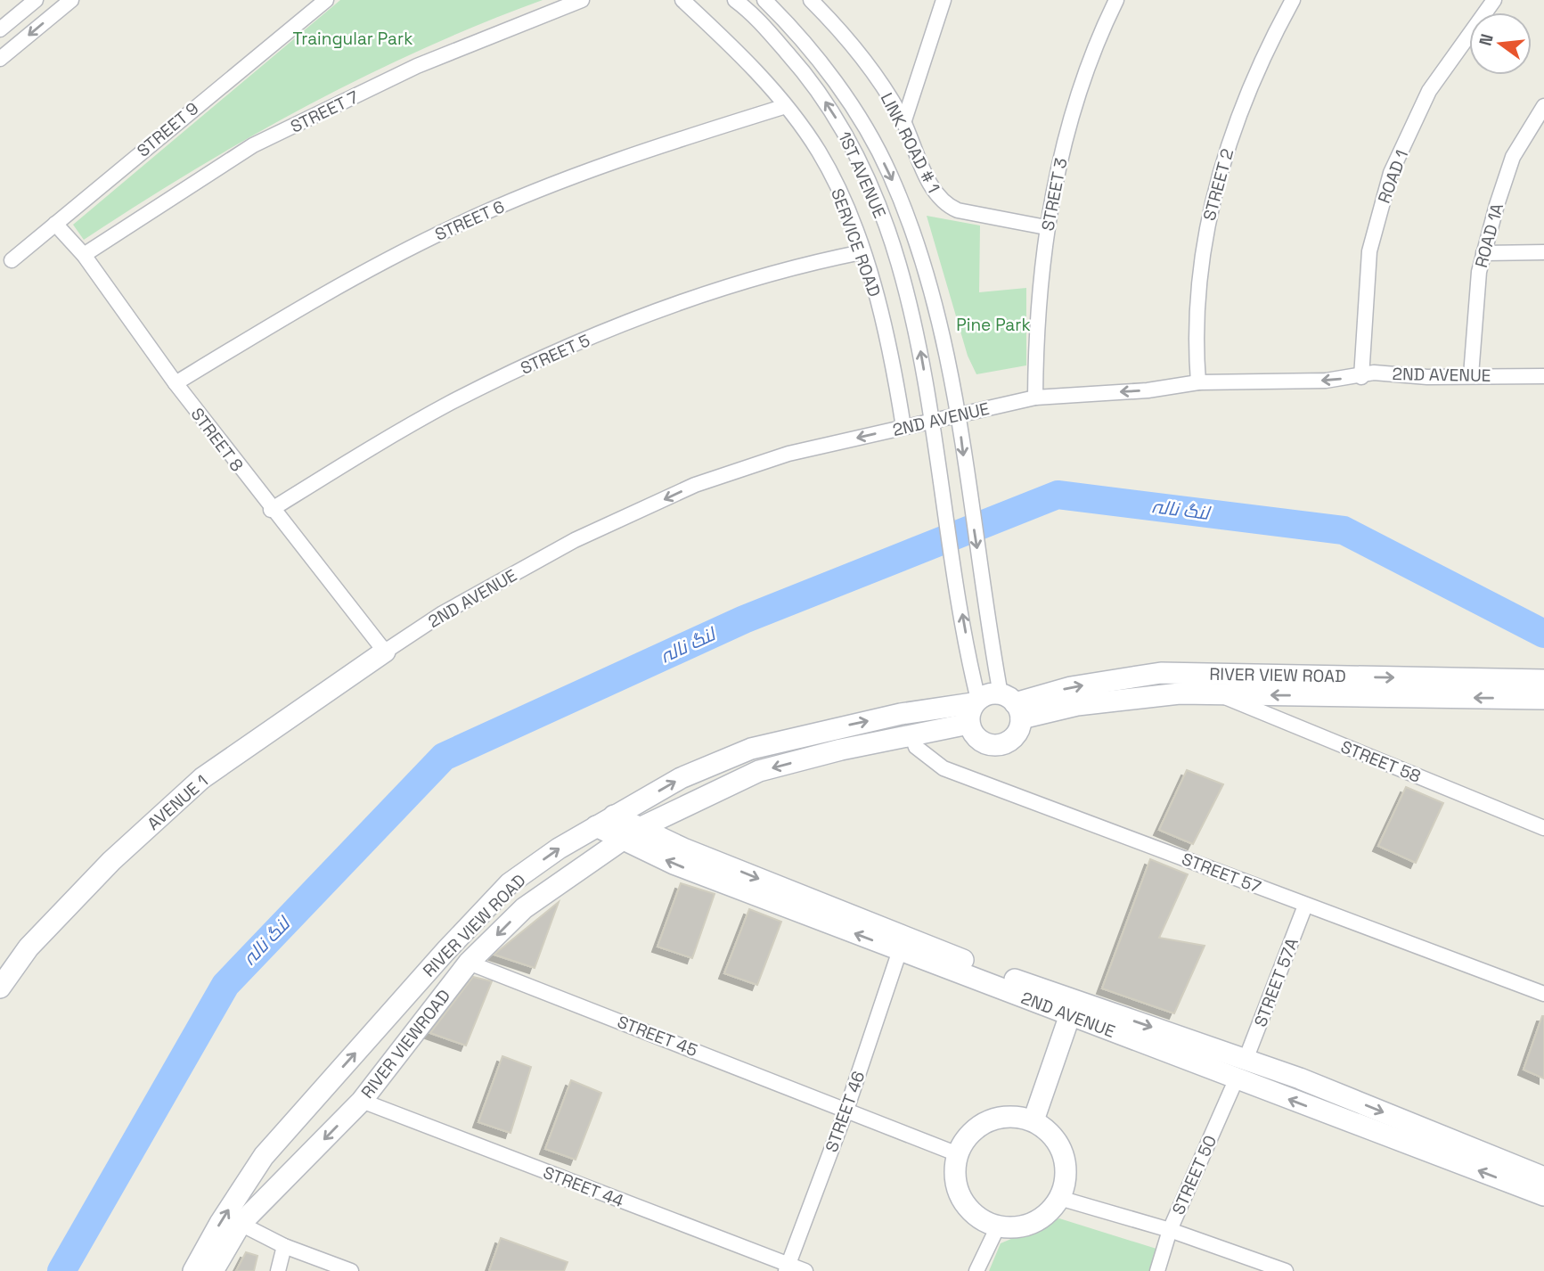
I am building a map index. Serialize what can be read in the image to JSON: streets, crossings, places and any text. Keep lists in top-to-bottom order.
{
  "streets": {
    "street": [
      "STREET 7",
      "STREET 9",
      "LINK ROAD # 1",
      "1ST AVENUE",
      "ROAD 1",
      "STREET 2",
      "STREET 3",
      "STREET 6",
      "ROAD 1A",
      "SERVICE ROAD",
      "STREET 5",
      "2ND AVENUE",
      "STREET 8",
      "RIVER VIEW ROAD",
      "STREET 58",
      "AVENUE 1",
      "STREET 57",
      "STREET 57A",
      "STREET 45",
      "RIVER VIEWROAD",
      "STREET 46",
      "STREET 50",
      "STREET 44"
    ]
  },
  "crossings": [
    ["STREET 7", "STREET 8"],
    ["STREET 9", "STREET 8"],
    ["LINK ROAD # 1", "STREET 3"],
    ["1ST AVENUE", "2ND AVENUE"],
    ["1ST AVENUE", "RIVER VIEW ROAD"],
    ["ROAD 1", "2ND AVENUE"],
    ["STREET 2", "2ND AVENUE"],
    ["STREET 3", "2ND AVENUE"],
    ["STREET 6", "SERVICE ROAD"],
    ["STREET 6", "STREET 8"],
    ["ROAD 1A", "2ND AVENUE"],
    ["SERVICE ROAD", "STREET 5"],
    ["SERVICE ROAD", "2ND AVENUE"],
    ["STREET 5", "STREET 8"],
    ["2ND AVENUE", "STREET 8"],
    ["2ND AVENUE", "RIVER VIEW ROAD"],
    ["2ND AVENUE", "AVENUE 1"],
    ["2ND AVENUE", "STREET 57A"],
    ["2ND AVENUE", "RIVER VIEWROAD"],
    ["2ND AVENUE", "STREET 46"],
    ["2ND AVENUE", "STREET 50"],
    ["STREET 8", "AVENUE 1"],
    ["RIVER VIEW ROAD", "STREET 58"],
    ["STREET 57", "STREET 57A"],
    ["STREET 45", "RIVER VIEWROAD"],
    ["STREET 45", "STREET 46"],
    ["RIVER VIEWROAD", "STREET 44"],
    ["STREET 46", "STREET 44"]
  ],
  "one_way": ["RIVER VIEWROAD"],
  "water": ["لنگ نالہ"],
  "parks": ["Traingular Park", "Pine Park"],
  "north": "left"
}
